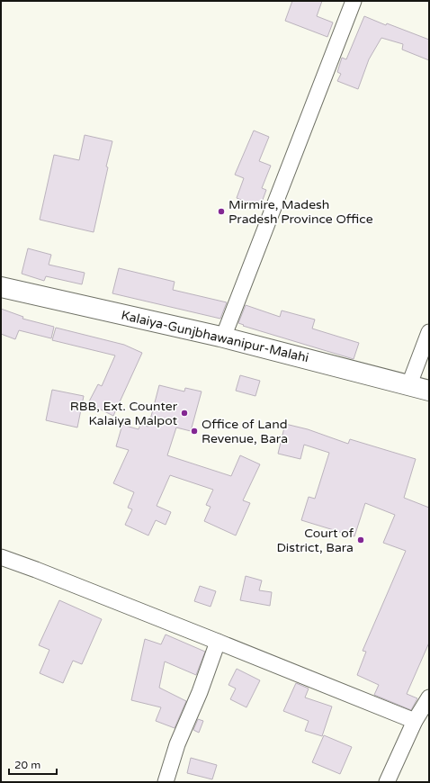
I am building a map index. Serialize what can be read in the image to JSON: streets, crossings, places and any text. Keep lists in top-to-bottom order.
{
  "streets": {
    "street": ["Kalaiya-Gunjbhawanipur-Malahi"]
  },
  "places": [
    "Mirmire, Madesh Pradesh Province Office",
    "RBB, Ext. Counter Kalaiya Malpot",
    "Office of Land Revenue, Bara",
    "Court of District, Bara"
  ],
  "scale_bar": "20 m"
}
